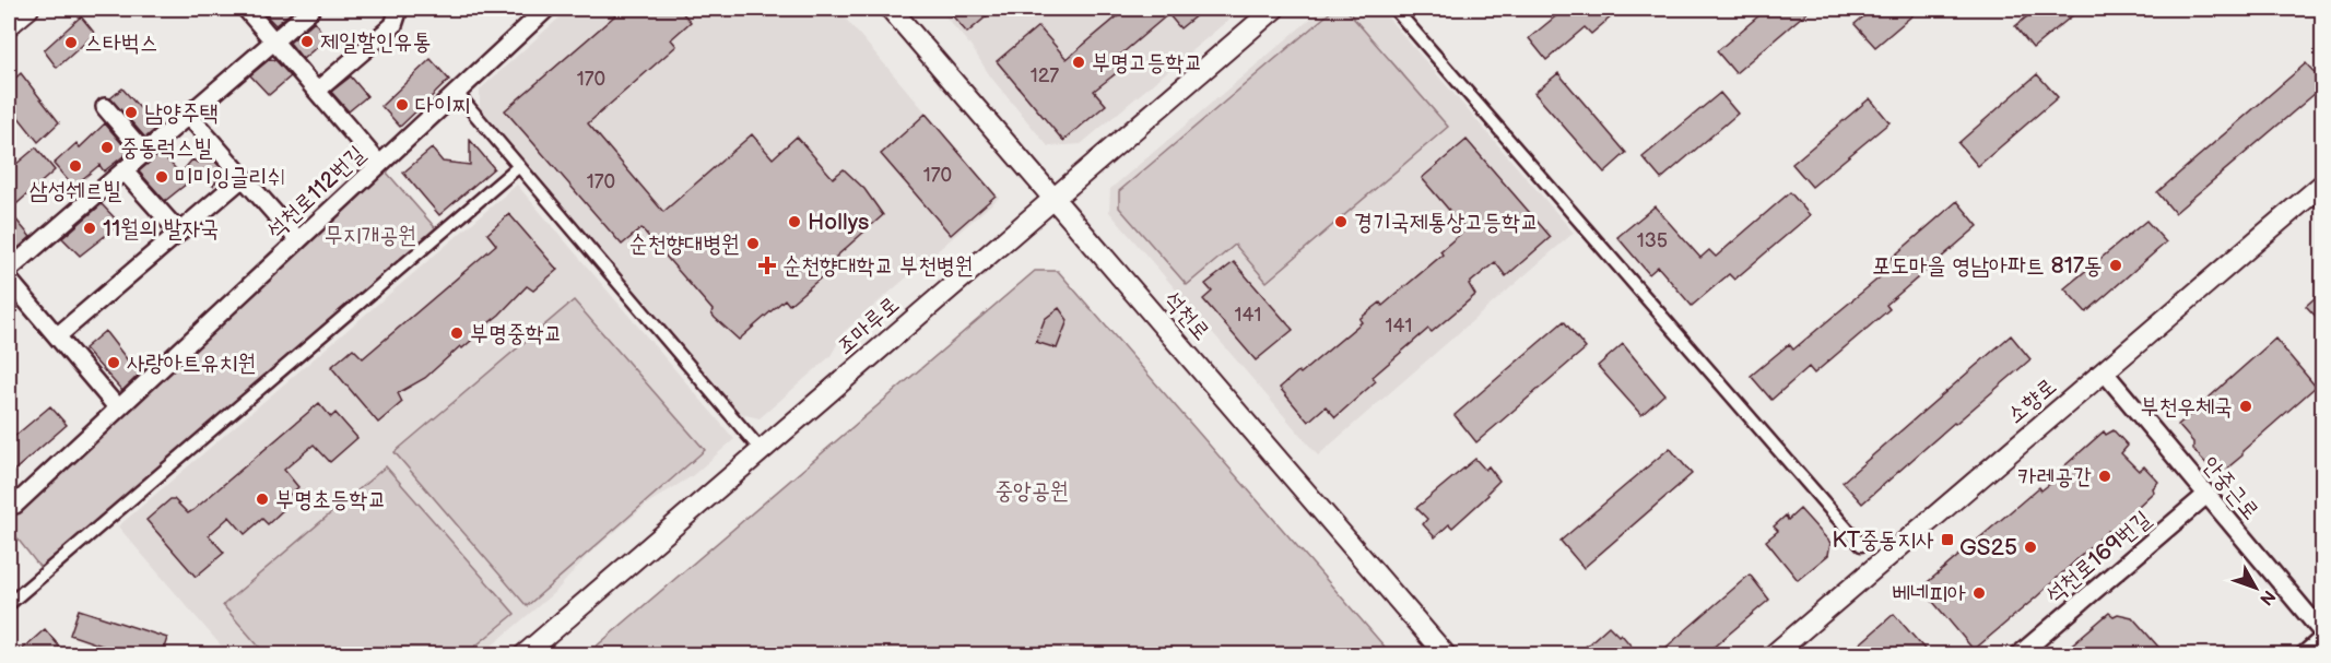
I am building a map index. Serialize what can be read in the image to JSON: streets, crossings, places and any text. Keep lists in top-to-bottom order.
{
  "streets": {
    "street": [
      "석천로112번길",
      "석천로",
      "조마루로",
      "소향로",
      "안중근로",
      "석천로169번길"
    ]
  },
  "crossings": [
    ["석천로", "조마루로"],
    ["소향로", "안중근로"],
    ["안중근로", "석천로169번길"]
  ],
  "parks": ["무지개공원", "중앙공원"],
  "places": {
    "other": [
      "제일할인유통",
      "스타벅스",
      "부명고등학교",
      "다이찌",
      "남양주택",
      "중동럭스빌",
      "삼성쉐르빌",
      "미미잉글리쉬",
      "Hollys",
      "경기국제통상고등학교",
      "11월의 발자국",
      "순천향대병원",
      "포도마을 영남아파트 817동",
      "부명중학교",
      "사랑아트유치원",
      "부천우체국",
      "카레공간",
      "부명초등학교",
      "GS25",
      "베네피아"
    ],
    "health": ["순천향대학교 부천병원"],
    "transit": ["KT중동지사"]
  },
  "house_numbers": [
    "127",
    "170",
    "170",
    "170",
    "135",
    "141",
    "141"
  ],
  "north": "bottom right"
}
